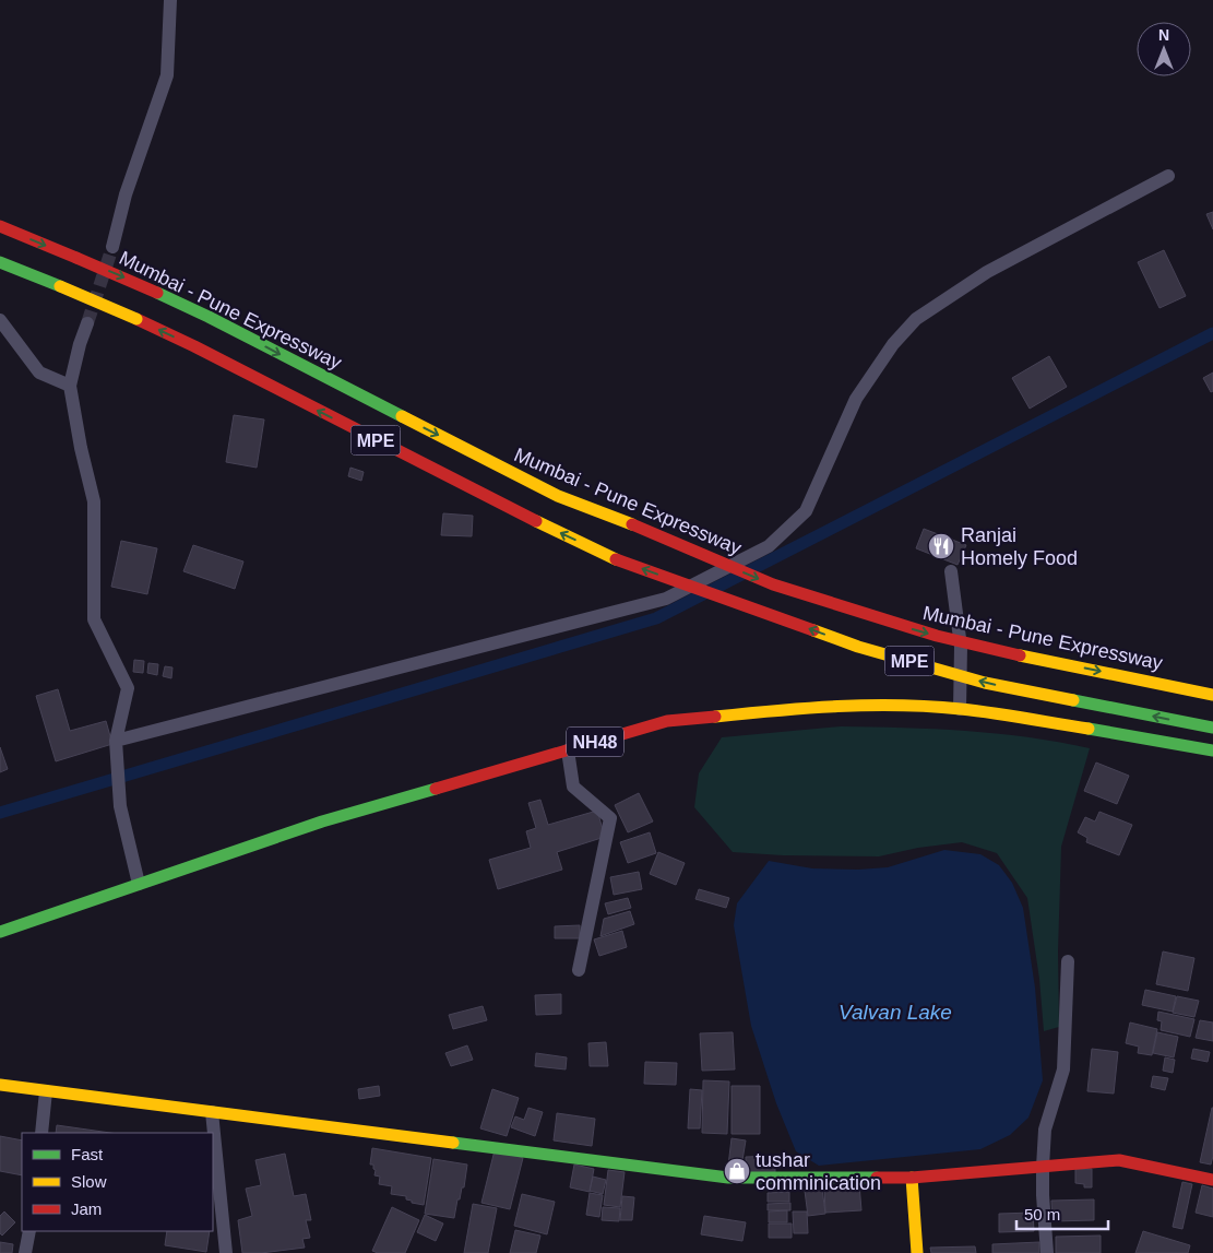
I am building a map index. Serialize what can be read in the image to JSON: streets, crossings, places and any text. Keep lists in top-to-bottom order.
{
  "streets": {
    "main road": ["Mumbai - Pune Expressway", "MPE", "NH48"]
  },
  "water": ["Valvan Lake"],
  "places": {
    "restaurant": ["Ranjai Homely Food"],
    "shop": ["tushar comminication"]
  },
  "legend": ["Fast", "Slow", "Jam"],
  "scale_bar": "50 m",
  "north": "top"
}
